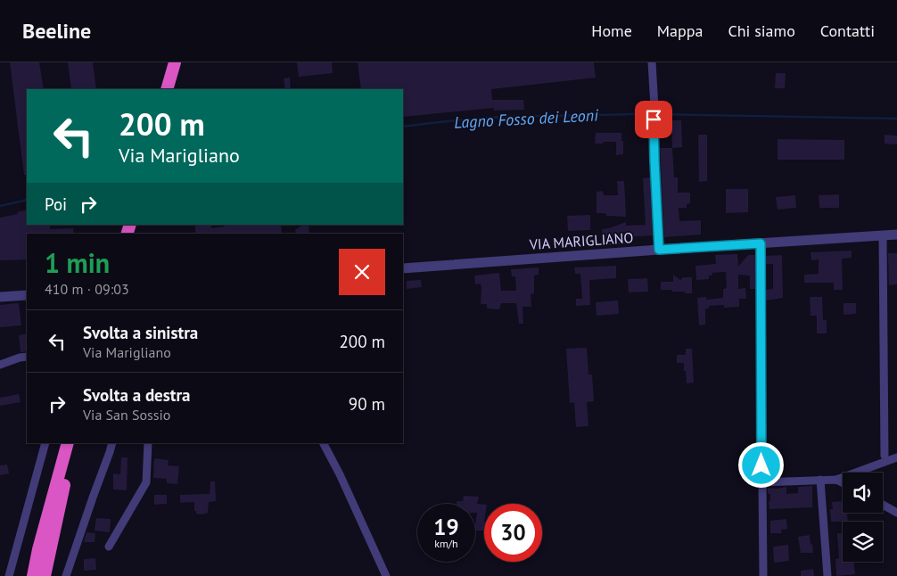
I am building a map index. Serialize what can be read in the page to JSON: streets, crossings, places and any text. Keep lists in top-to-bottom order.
{
  "streets": {
    "street": ["VIA MARIGLIANO"]
  },
  "water": ["Lagno Fosso dei Leoni"],
  "page": {
    "header": "Beeline",
    "nav": [
      "Home",
      "Mappa",
      "Chi siamo",
      "Contatti"
    ],
    "turn": ["200 m", "Via Marigliano"],
    "then": "Poi",
    "heading": ["1 min", "410 m · 09:03"],
    "list": [
      {
        "name": "Svolta a sinistra",
        "note": "Via Marigliano",
        "value": "200 m"
      },
      {
        "name": "Svolta a destra",
        "note": "Via San Sossio",
        "value": "90 m"
      }
    ],
    "speed": "19 km/h",
    "limit": "30"
  }
}
